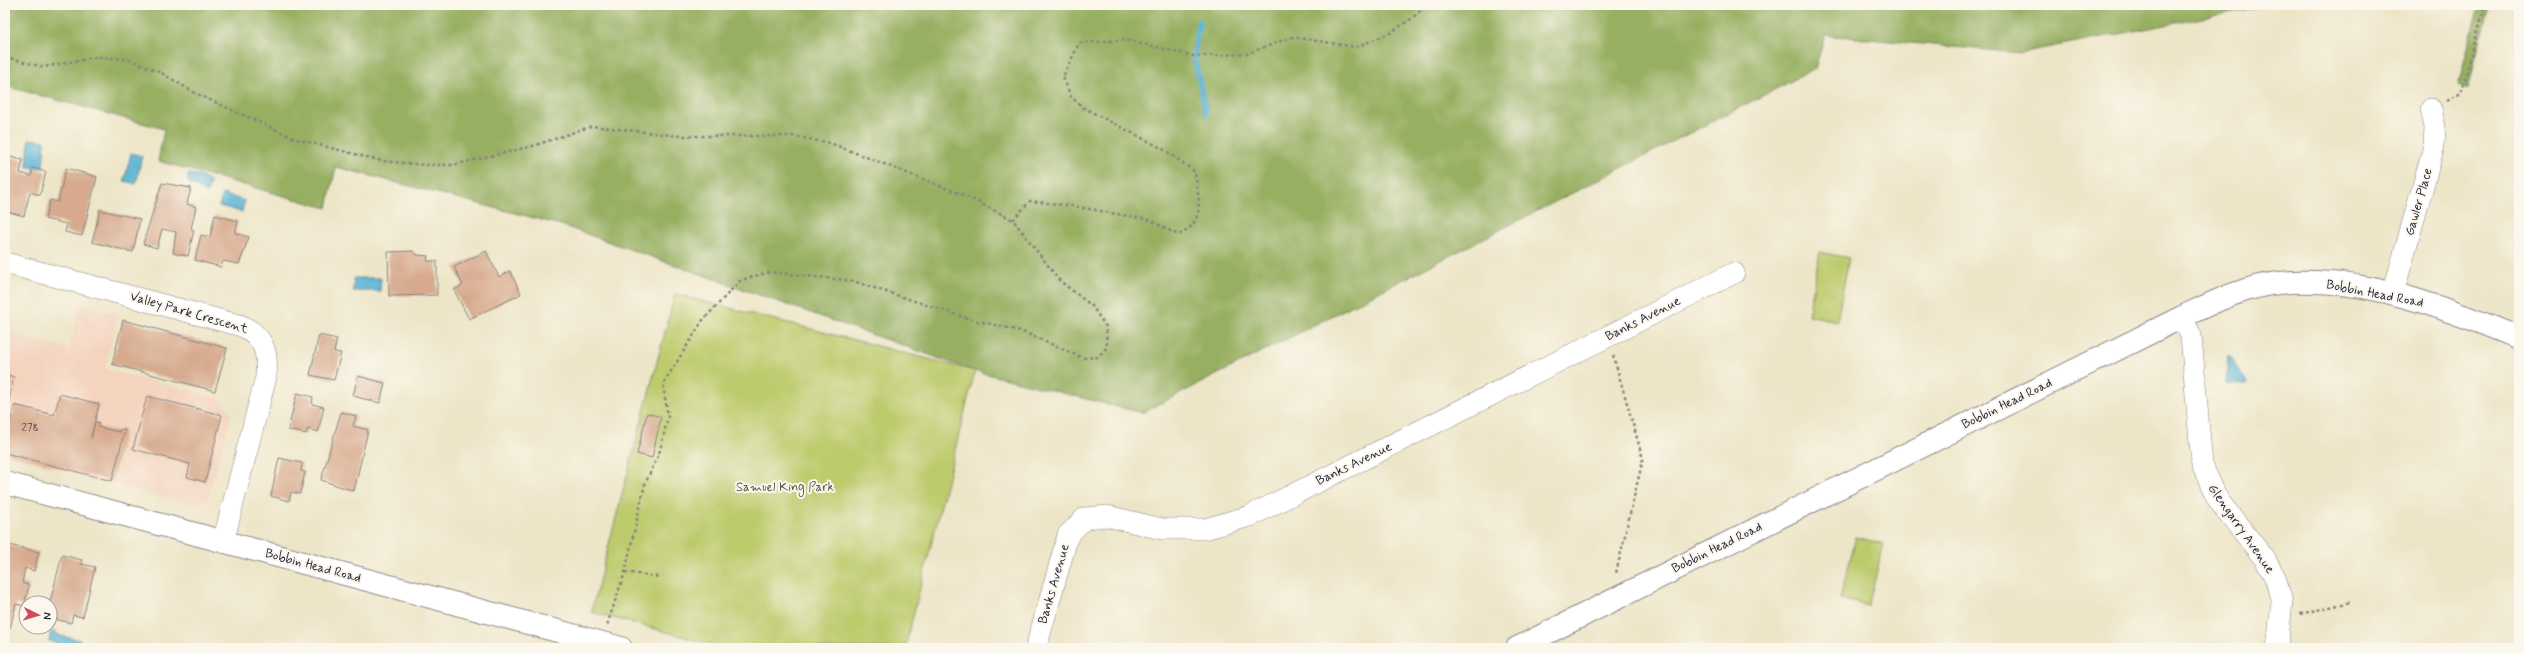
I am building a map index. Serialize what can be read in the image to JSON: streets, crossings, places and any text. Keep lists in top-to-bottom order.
{
  "streets": {
    "main road": ["Bobbin Head Road"],
    "street": [
      "Gawler Place",
      "Valley Park Crescent",
      "Banks Avenue",
      "Glengarry Avenue"
    ]
  },
  "crossings": [
    ["Gawler Place", "Bobbin Head Road"],
    ["Bobbin Head Road", "Valley Park Crescent"],
    ["Bobbin Head Road", "Glengarry Avenue"]
  ],
  "parks": ["Samuel King Park"],
  "house_numbers": ["278"],
  "north": "right"
}
